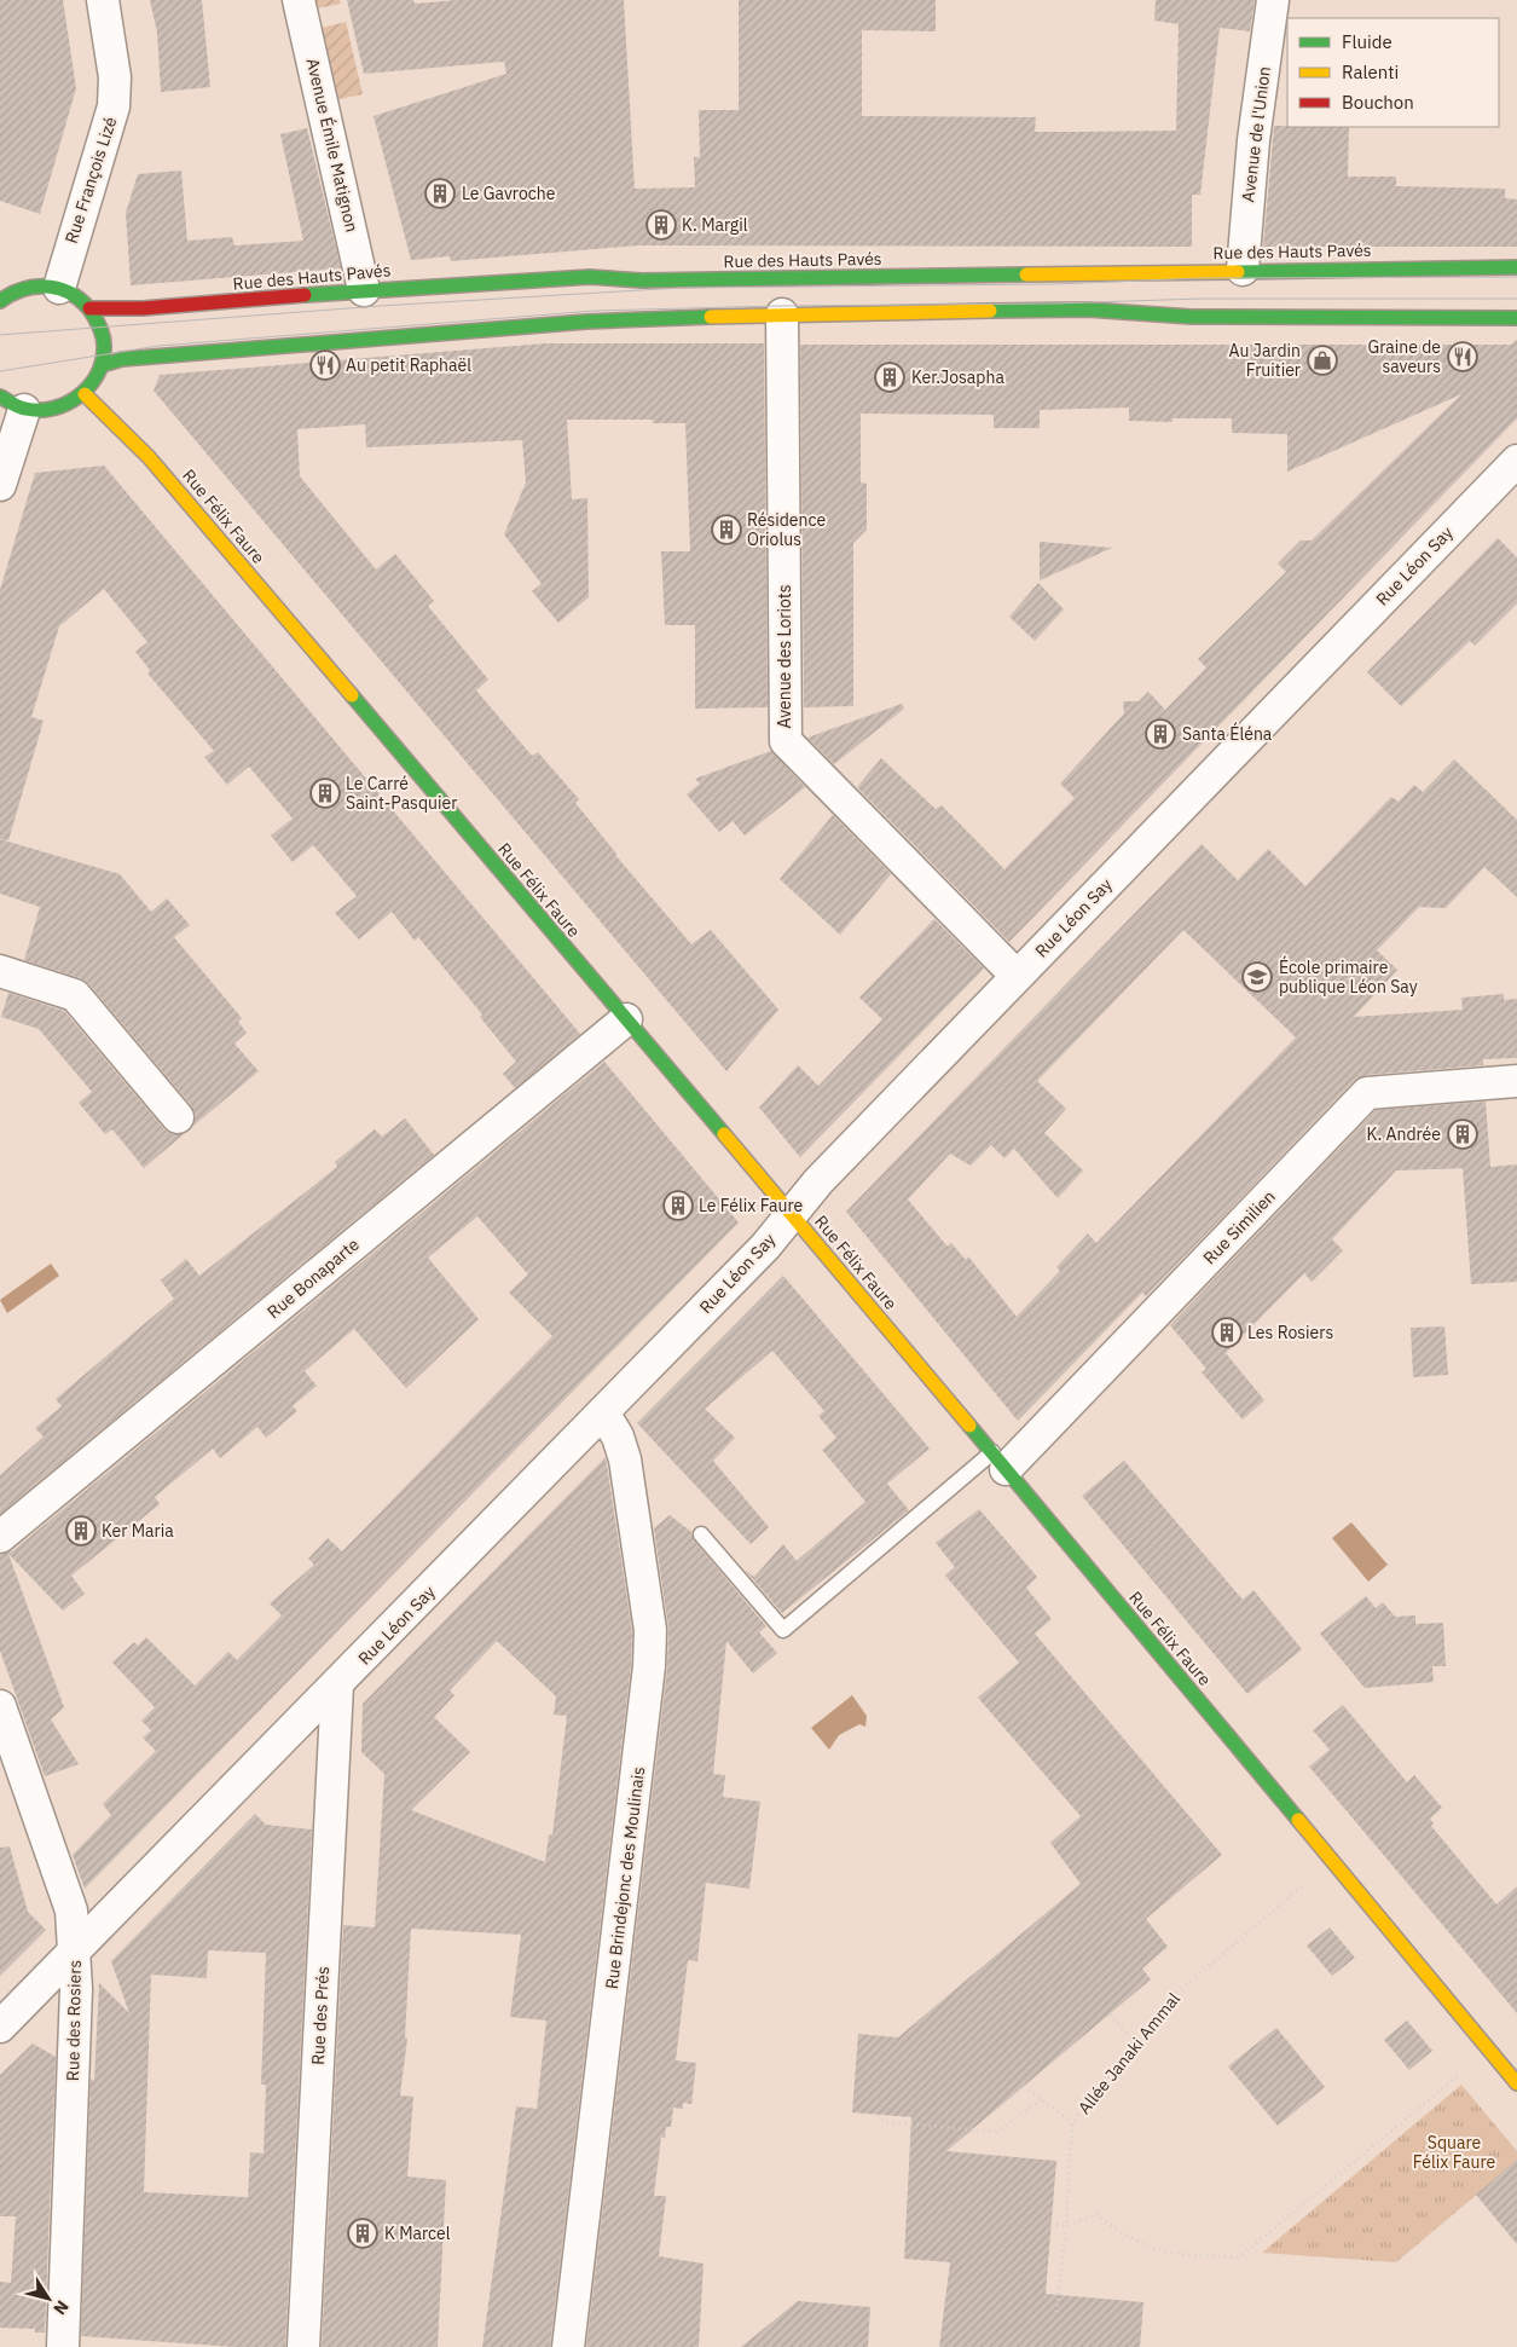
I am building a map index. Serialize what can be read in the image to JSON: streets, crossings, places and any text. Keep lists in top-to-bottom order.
{
  "streets": {
    "street": [
      "Avenue de l'Union",
      "Avenue Émile Matignon",
      "Rue François Lizé",
      "Rue des Hauts Pavés",
      "Rue Félix Faure",
      "Rue Léon Say",
      "Avenue des Loriots",
      "Rue Similien",
      "Rue Bonaparte",
      "Rue Brindejonc des Moulinais",
      "Rue des Prés",
      "Rue des Rosiers"
    ],
    "path": ["Allée Janaki Ammal"]
  },
  "crossings": [
    ["Avenue de l'Union", "Rue des Hauts Pavés"],
    ["Avenue Émile Matignon", "Rue des Hauts Pavés"],
    ["Rue Félix Faure", "Rue Léon Say"],
    ["Rue Félix Faure", "Rue Similien"],
    ["Rue Félix Faure", "Rue Bonaparte"],
    ["Rue Félix Faure", "Allée Janaki Ammal"],
    ["Rue Léon Say", "Avenue des Loriots"],
    ["Rue Léon Say", "Rue Brindejonc des Moulinais"],
    ["Rue Léon Say", "Rue des Prés"],
    ["Rue Léon Say", "Rue des Rosiers"]
  ],
  "parks": ["Square Félix Faure"],
  "places": {
    "building": [
      "Le Gavroche",
      "K. Margil",
      "Ker.Josapha",
      "Résidence Oriolus",
      "Santa Éléna",
      "Le Carré Saint-Pasquier",
      "K. Andrée",
      "Le Félix Faure",
      "Les Rosiers",
      "Ker Maria",
      "K Marcel"
    ],
    "restaurant": ["Graine de saveurs", "Au petit Raphaël"],
    "shop": ["Au Jardin Fruitier"],
    "school or university": ["École primaire publique Léon Say"]
  },
  "legend": ["Fluide", "Ralenti", "Bouchon"],
  "north": "bottom right"
}
